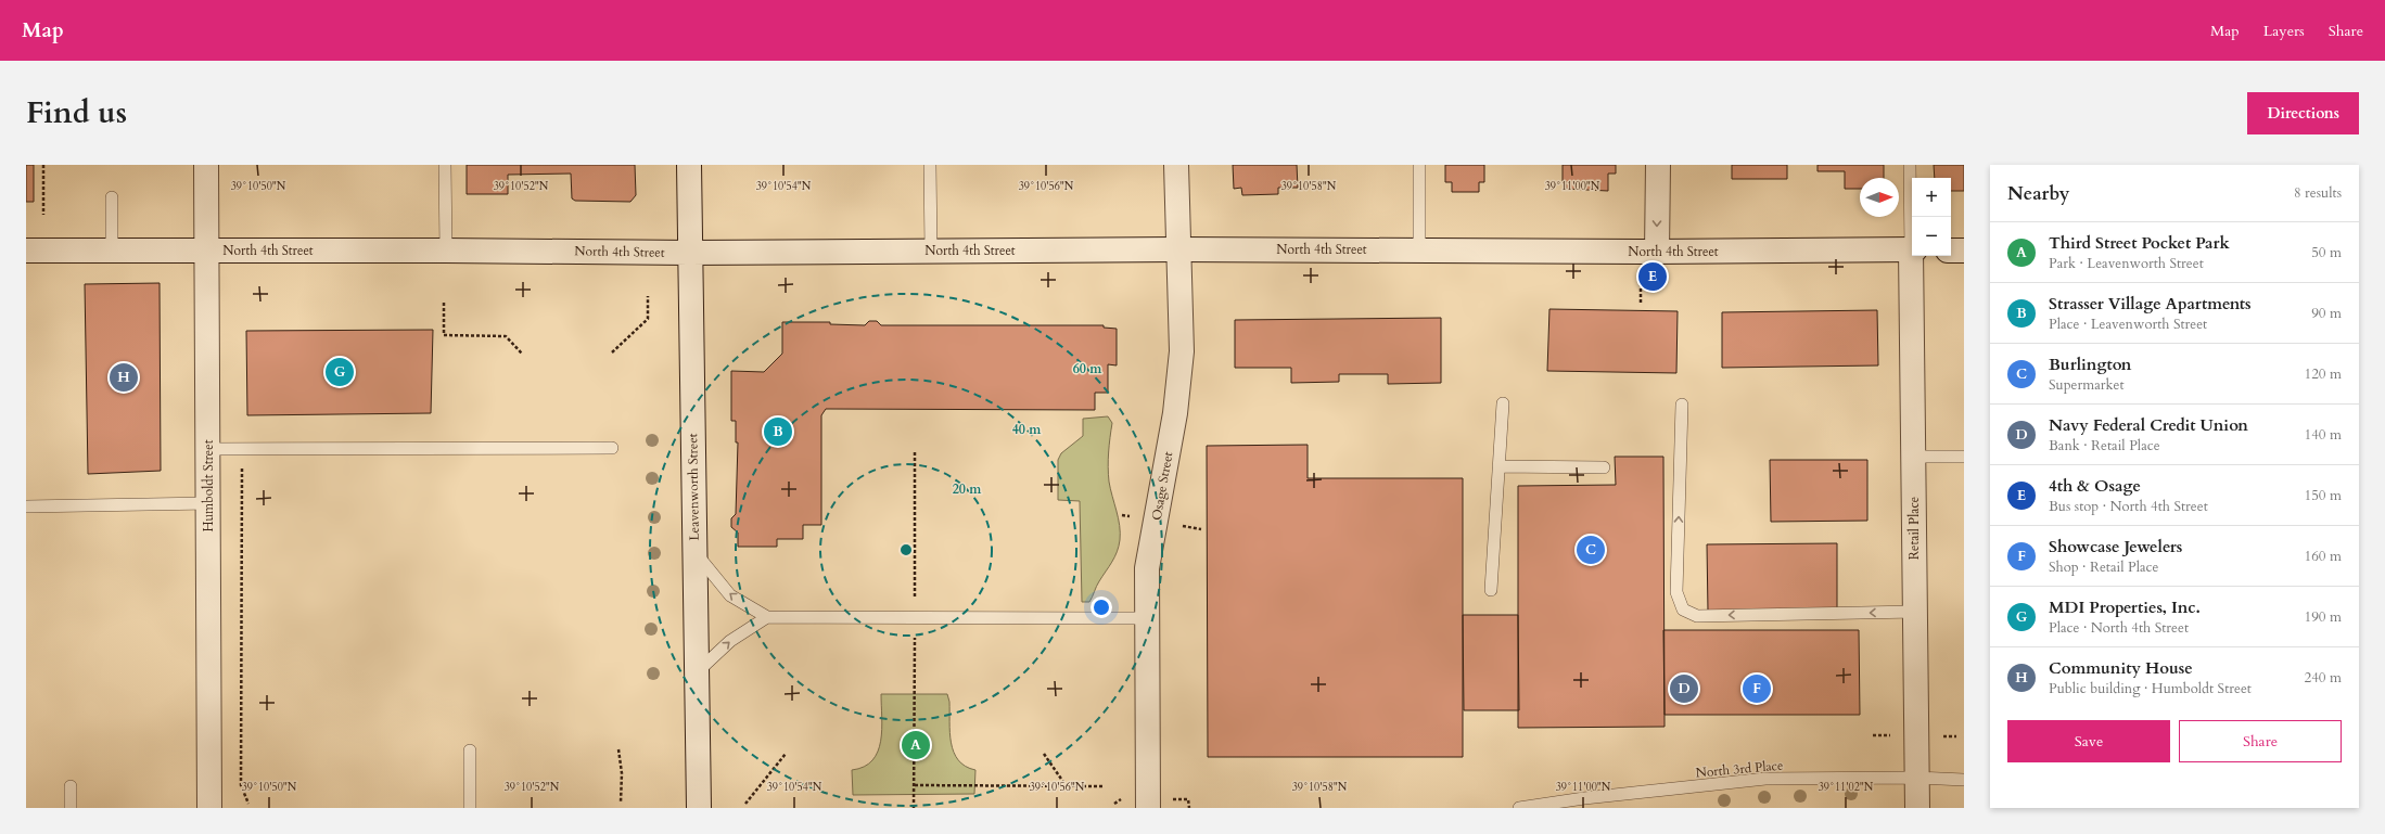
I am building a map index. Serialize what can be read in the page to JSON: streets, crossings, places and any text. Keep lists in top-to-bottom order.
{
  "streets": {
    "main road": [
      "North 4th Street",
      "Humboldt Street",
      "Osage Street",
      "Leavenworth Street",
      "Retail Place"
    ],
    "lane": ["North 3rd Place"]
  },
  "crossings": [
    ["North 4th Street", "Humboldt Street"],
    ["North 4th Street", "Osage Street"],
    ["North 4th Street", "Leavenworth Street"],
    ["Retail Place", "North 3rd Place"]
  ],
  "north": "right",
  "page": {
    "header": "Map",
    "nav": ["Map", "Layers", "Share"],
    "title": "Find us",
    "buttons": [
      "Directions",
      ["Save", "Share"]
    ],
    "heading": ["Nearby", "8 results"],
    "map_buttons": ["+", "−"],
    "list": [
      {
        "mark": "A",
        "name": "Third Street Pocket Park",
        "note": "Park · Leavenworth Street",
        "value": "50 m"
      },
      {
        "mark": "B",
        "name": "Strasser Village Apartments",
        "note": "Place · Leavenworth Street",
        "value": "90 m"
      },
      {
        "mark": "C",
        "name": "Burlington",
        "note": "Supermarket",
        "value": "120 m"
      },
      {
        "mark": "D",
        "name": "Navy Federal Credit Union",
        "note": "Bank · Retail Place",
        "value": "140 m"
      },
      {
        "mark": "E",
        "name": "4th & Osage",
        "note": "Bus stop · North 4th Street",
        "value": "150 m"
      },
      {
        "mark": "F",
        "name": "Showcase Jewelers",
        "note": "Shop · Retail Place",
        "value": "160 m"
      },
      {
        "mark": "G",
        "name": "MDI Properties, Inc.",
        "note": "Place · North 4th Street",
        "value": "190 m"
      },
      {
        "mark": "H",
        "name": "Community House",
        "note": "Public building · Humboldt Street",
        "value": "240 m"
      }
    ],
    "pins": [
      "E",
      "G",
      "H",
      "B",
      "C",
      "D",
      "F",
      "A"
    ]
  },
  "coordinates": [
    "39°10'50\"N",
    "39°10'52\"N",
    "39°10'54\"N",
    "39°10'56\"N",
    "39°10'58\"N",
    "39°11'00\"N",
    "39°11'02\"N"
  ],
  "rings": ["60 m", "40 m", "20 m"]
}
